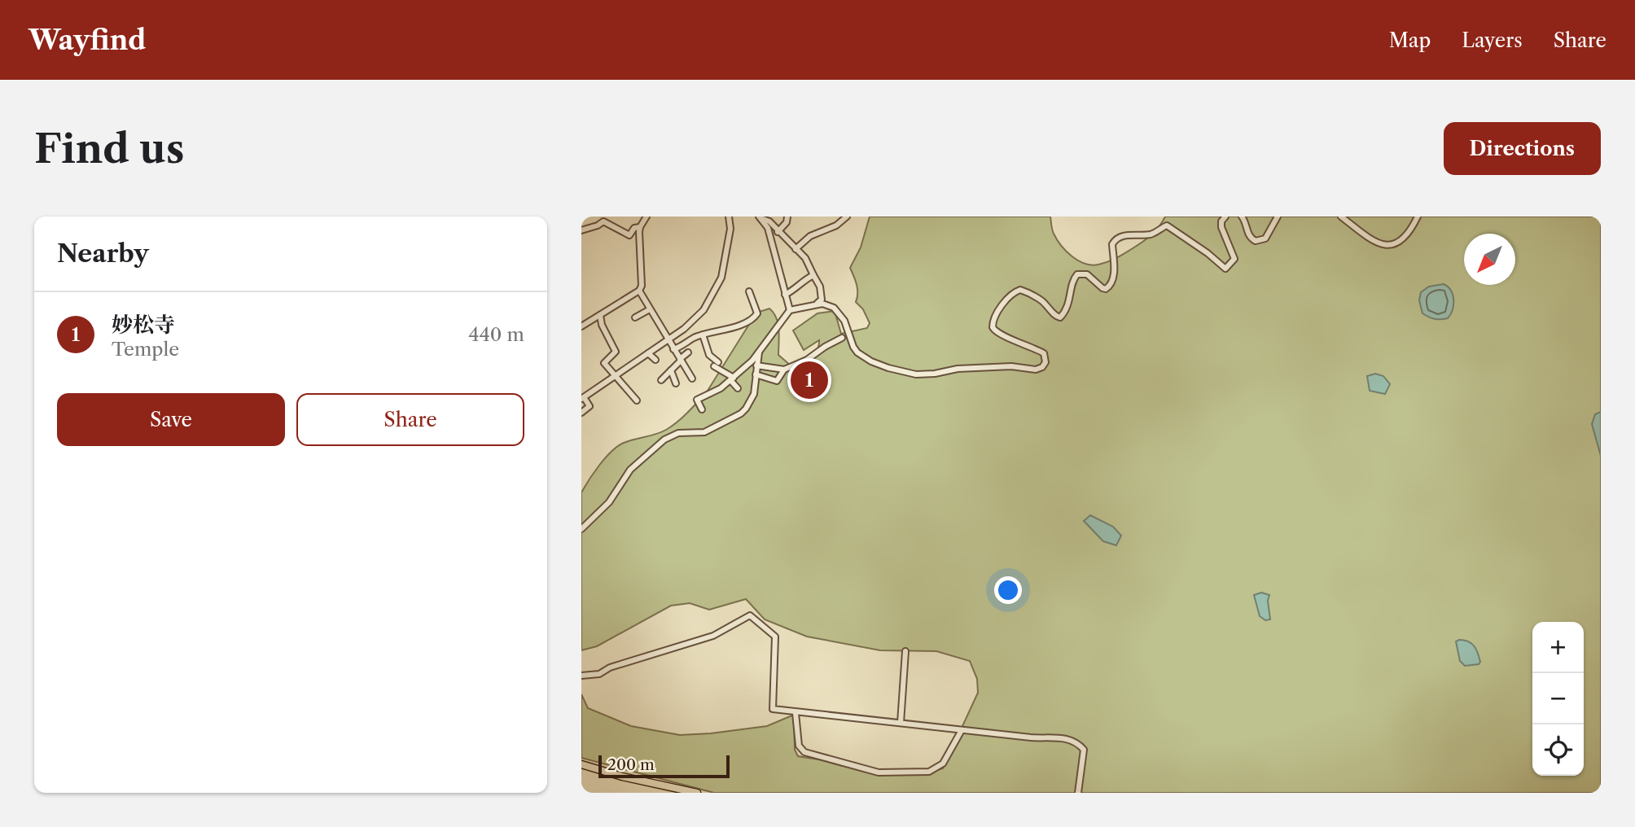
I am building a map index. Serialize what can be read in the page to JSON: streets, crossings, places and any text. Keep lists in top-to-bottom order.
{
  "scale_bar": "200 m",
  "north": "bottom left",
  "page": {
    "header": "Wayfind",
    "nav": ["Map", "Layers", "Share"],
    "buttons": [
      "Directions",
      ["Save", "Share"]
    ],
    "title": "Find us",
    "heading": "Nearby",
    "list": [
      {
        "mark": "1",
        "name": "妙松寺",
        "note": "Temple",
        "value": "440 m"
      }
    ],
    "pins": "1",
    "map_buttons": ["+", "−"],
    "scale": "200 m"
  }
}
